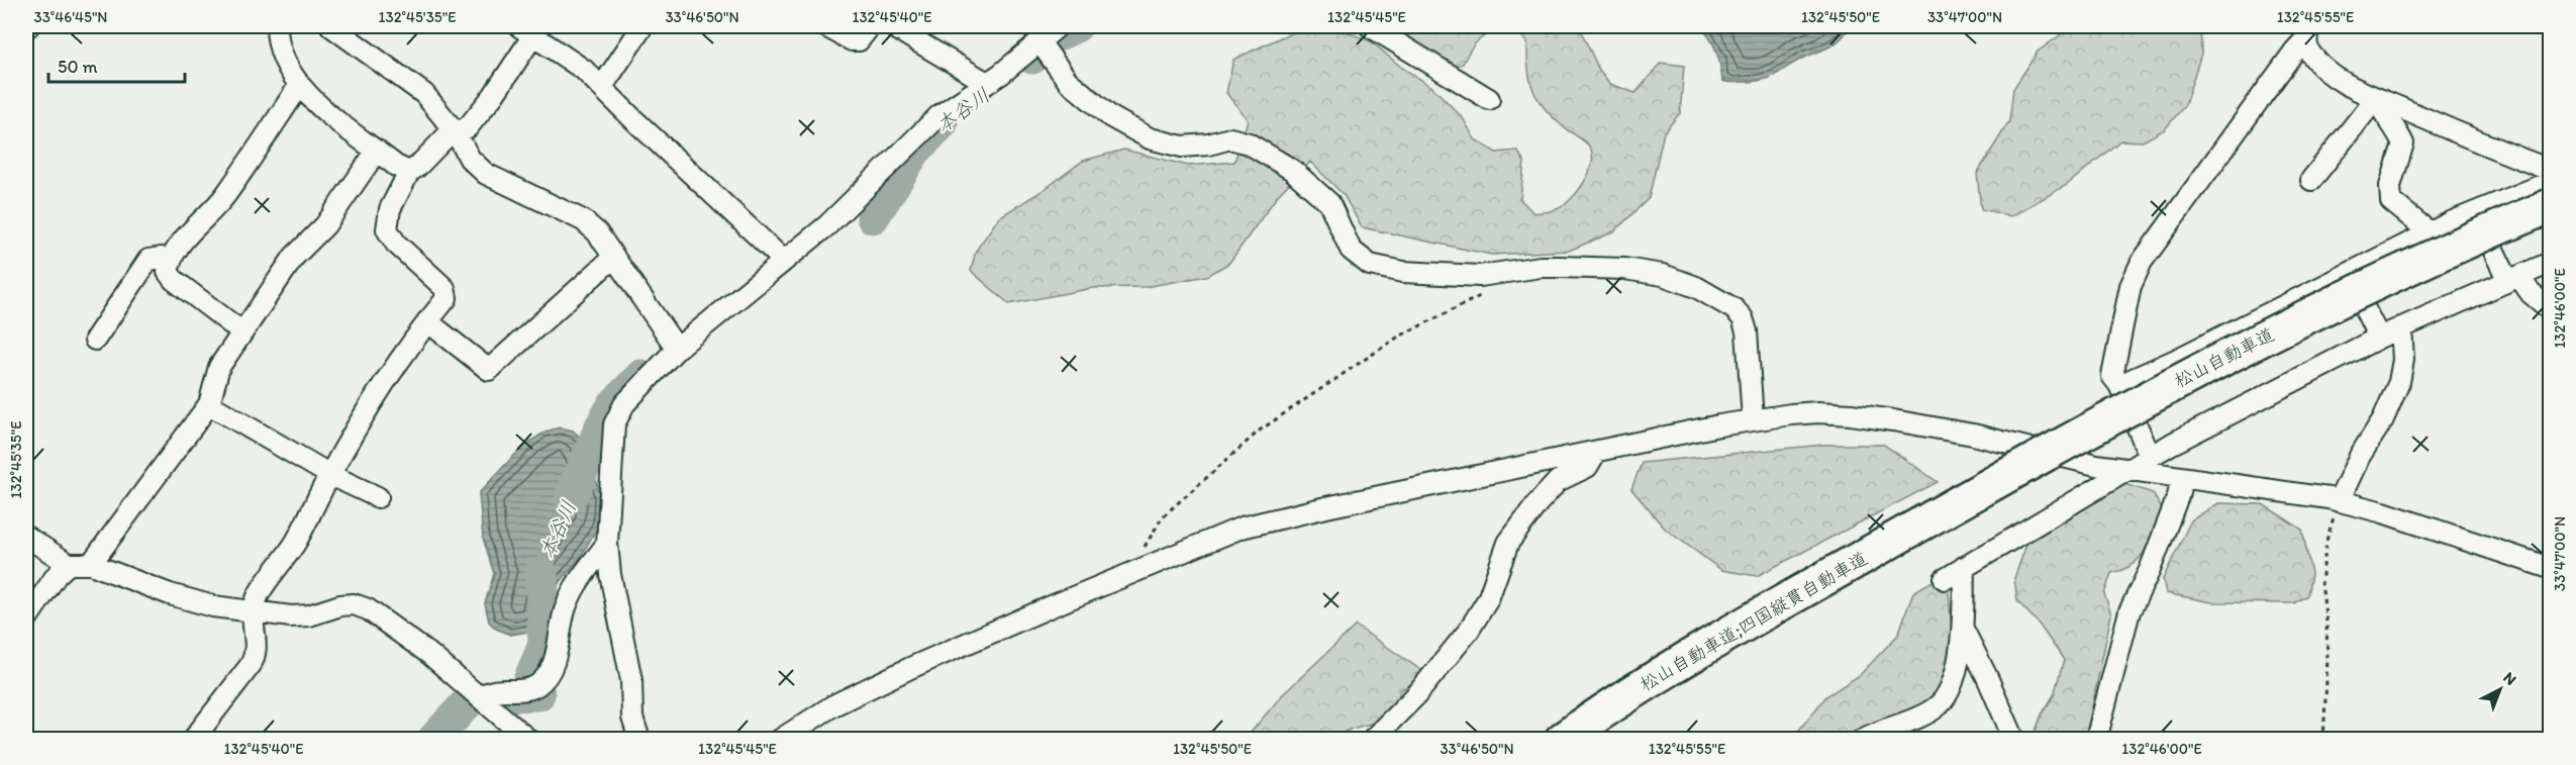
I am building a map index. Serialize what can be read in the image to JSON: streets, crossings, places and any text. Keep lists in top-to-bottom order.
{
  "streets": {
    "highway": ["松山自動車道", "松山自動車道;四国縦貫自動車道"]
  },
  "crossings": [
    ["松山自動車道", "松山自動車道;四国縦貫自動車道"]
  ],
  "water": ["本谷川"],
  "scale_bar": "50 m",
  "north": "top right",
  "coordinates": [
    "33°46'45\"N",
    "132°45'35\"E",
    "33°46'50\"N",
    "132°45'40\"E",
    "132°45'45\"E",
    "132°45'50\"E",
    "33°47'00\"N",
    "132°45'55\"E",
    "132°46'00\"E"
  ]
}
